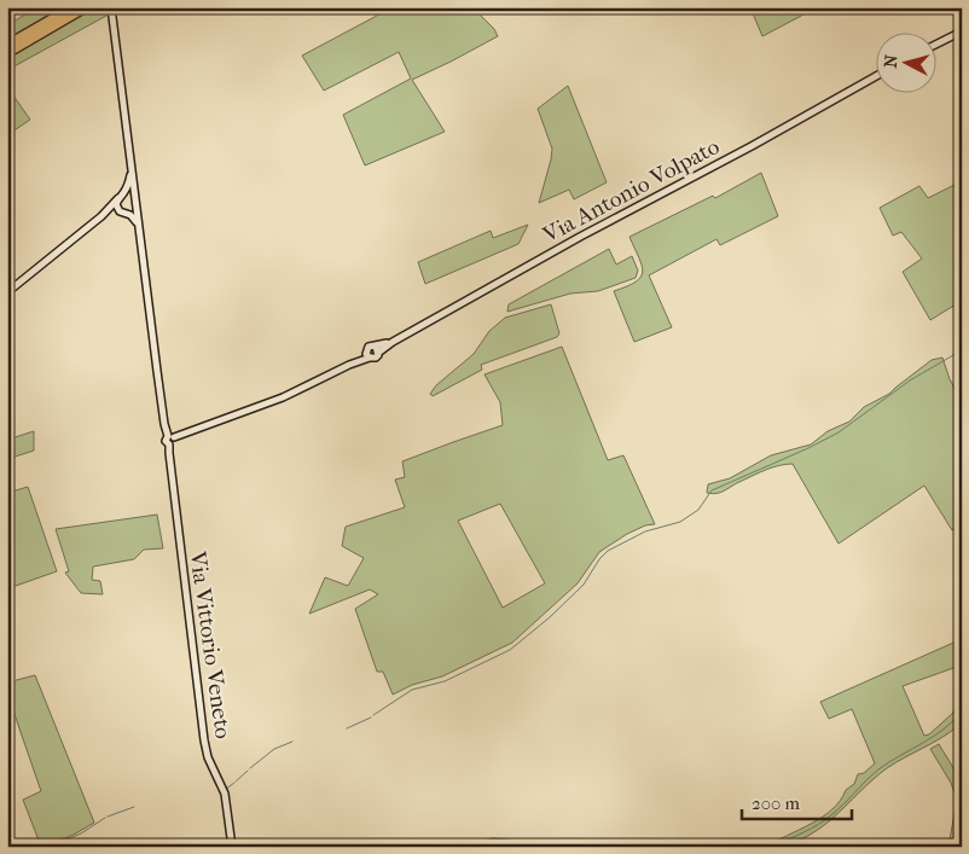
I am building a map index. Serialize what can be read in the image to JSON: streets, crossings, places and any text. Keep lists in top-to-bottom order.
{
  "streets": {
    "street": ["Via Antonio Volpato", "Via Vittorio Veneto"]
  },
  "scale_bar": "200 m",
  "north": "left"
}
